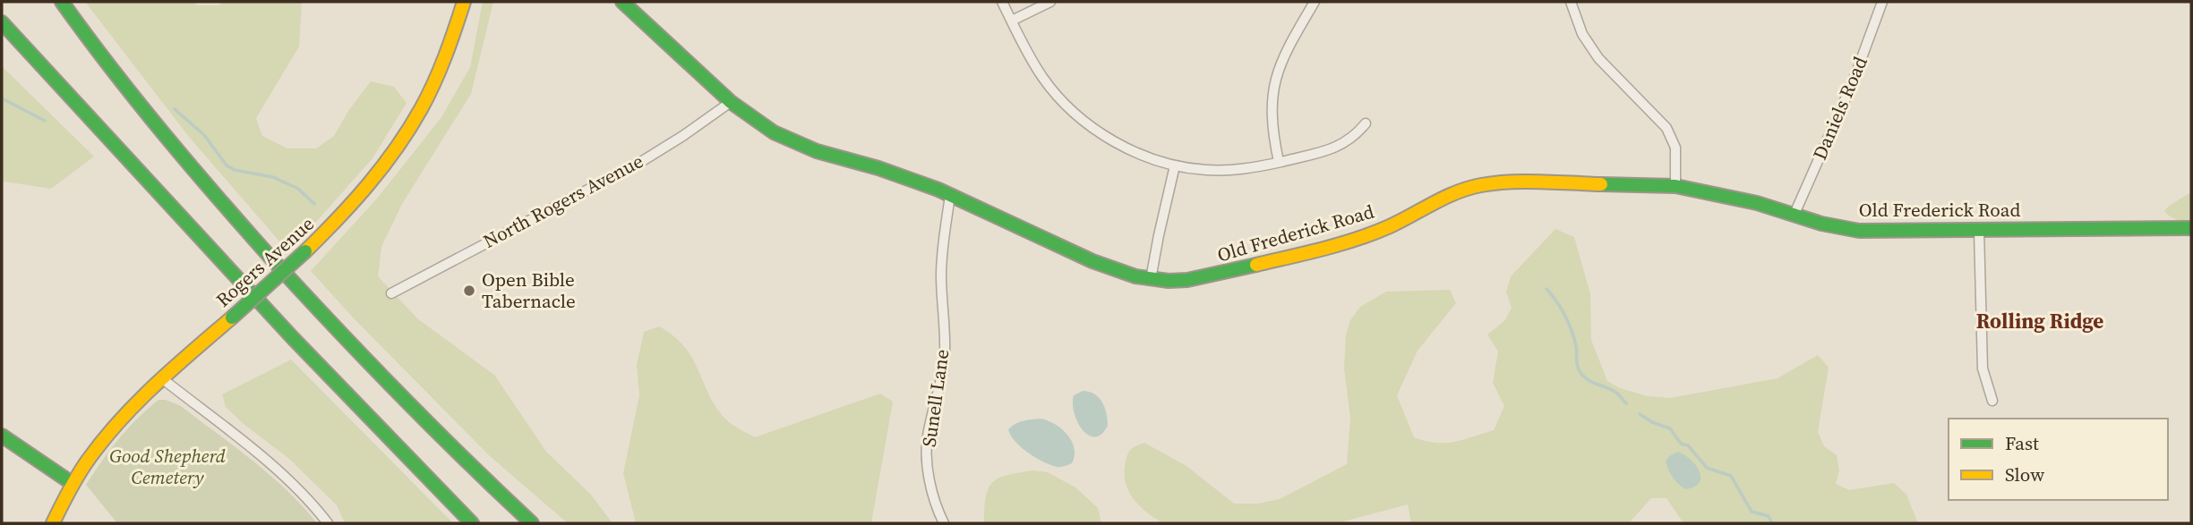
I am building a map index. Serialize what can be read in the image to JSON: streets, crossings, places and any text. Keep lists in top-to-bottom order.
{
  "streets": {
    "main road": ["Old Frederick Road", "Rogers Avenue"],
    "street": ["Daniels Road", "North Rogers Avenue", "Sunell Lane"]
  },
  "crossings": [
    ["Daniels Road", "Old Frederick Road"],
    ["North Rogers Avenue", "Old Frederick Road"],
    ["Old Frederick Road", "Sunell Lane"]
  ],
  "districts": ["Rolling Ridge"],
  "parks": ["Good Shepherd Cemetery"],
  "places": ["Open Bible Tabernacle"],
  "legend": ["Fast", "Slow"]
}
